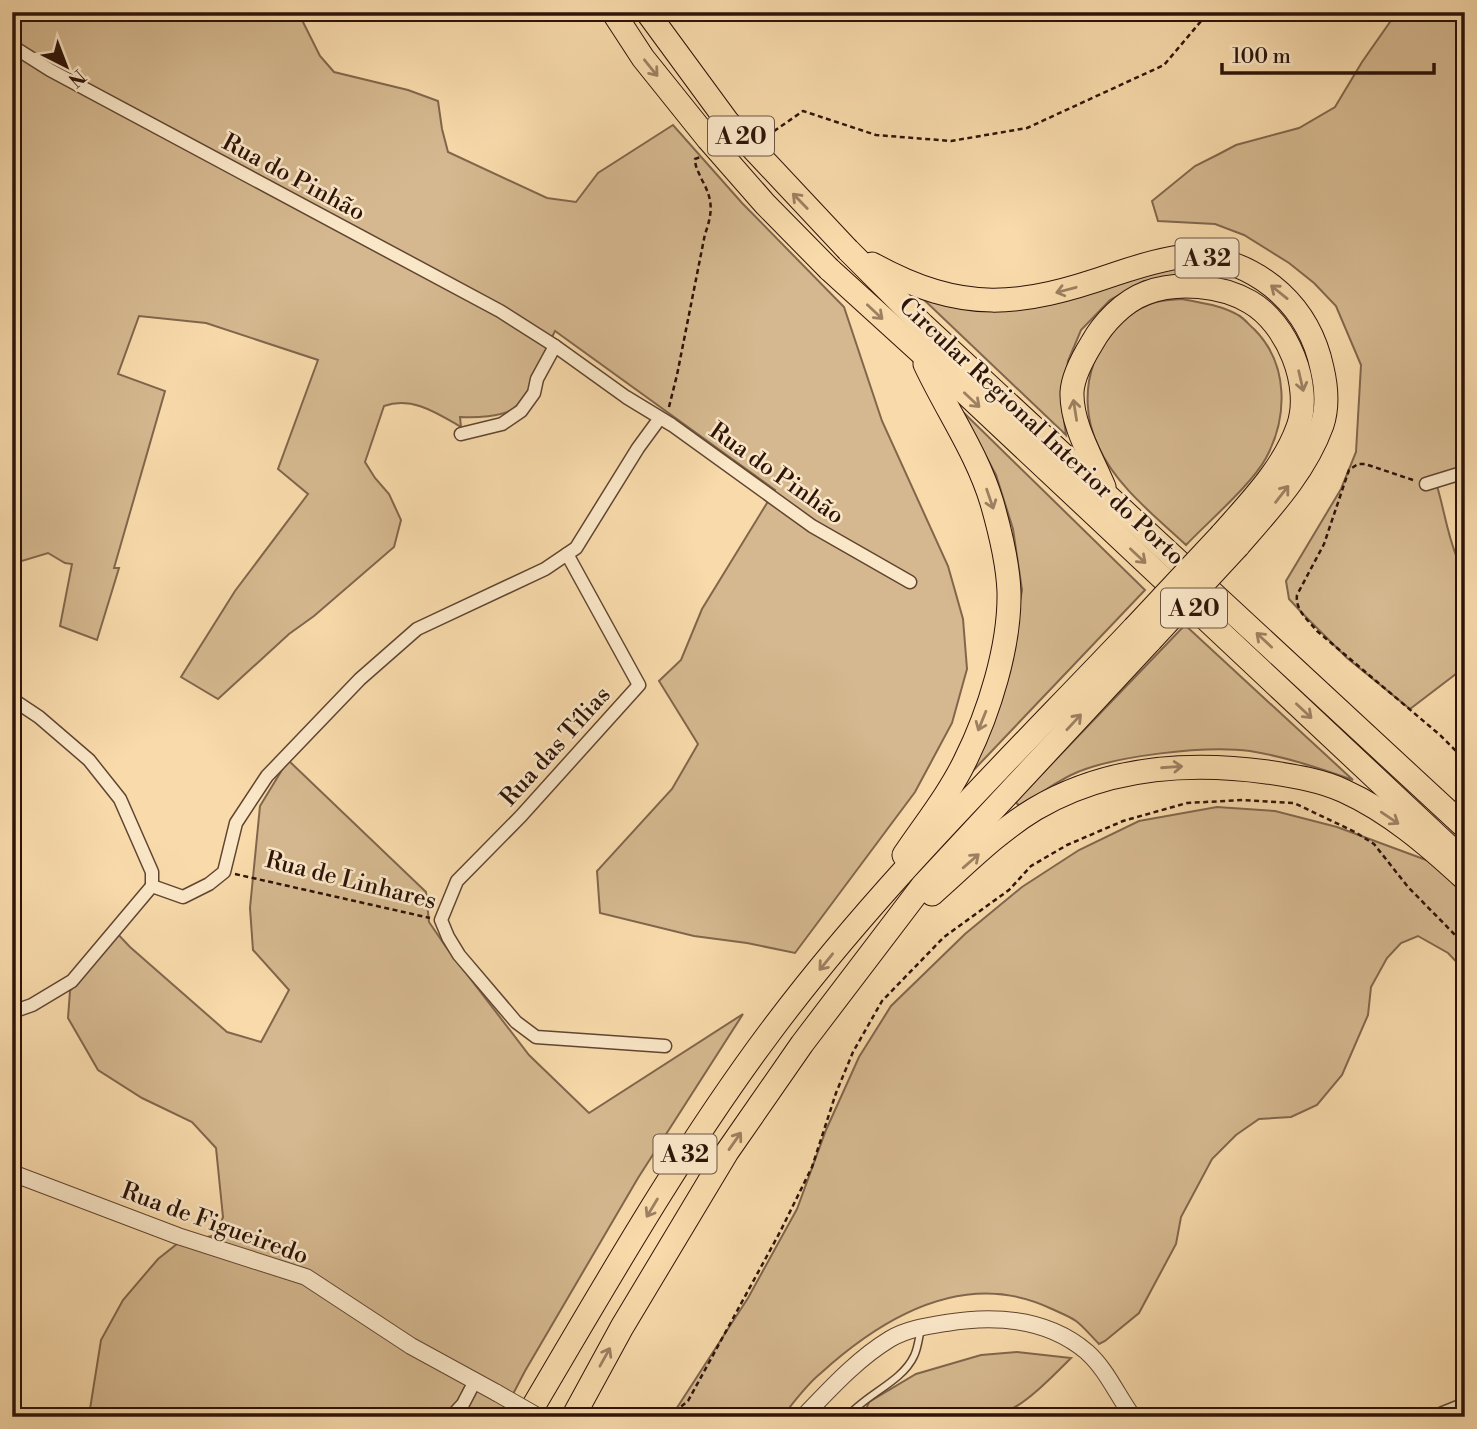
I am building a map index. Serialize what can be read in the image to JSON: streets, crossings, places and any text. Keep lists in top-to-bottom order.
{
  "streets": {
    "highway": ["A 20", "A 32", "Circular Regional Interior do Porto"],
    "street": [
      "Rua do Pinhão",
      "Rua das Tílias",
      "Rua de Linhares",
      "Rua de Figueiredo"
    ]
  },
  "crossings": [
    ["A 32", "Circular Regional Interior do Porto"],
    ["Rua das Tílias", "Rua de Linhares"]
  ],
  "scale_bar": "100 m",
  "north": "bottom right"
}
